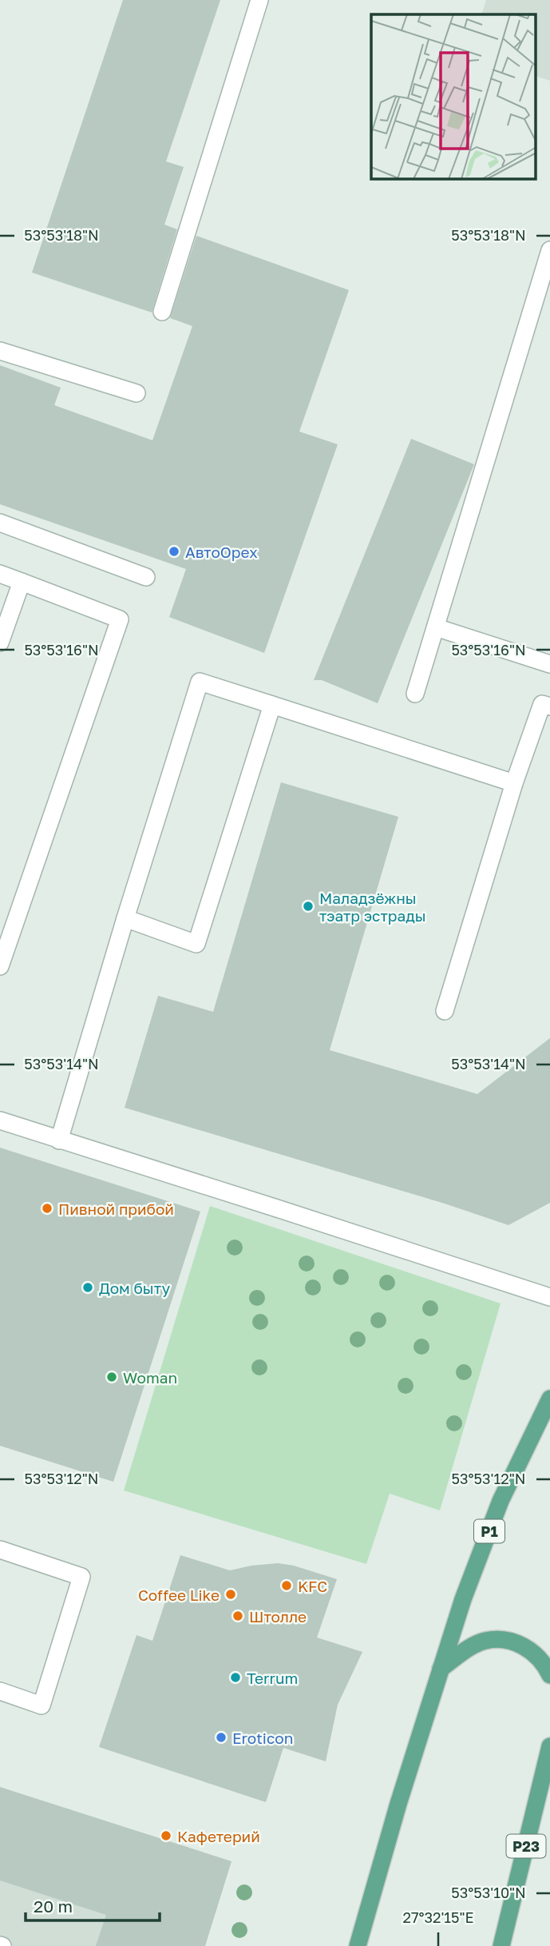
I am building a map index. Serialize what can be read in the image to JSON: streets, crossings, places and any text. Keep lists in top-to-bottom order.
{
  "streets": {
    "main road": ["Р1", "Р23"]
  },
  "places": [
    "АвтоОрех",
    "Маладзёжны тэатр эстрады",
    "Пивной прибой",
    "Дом быту",
    "Woman",
    "KFC",
    "Coffee Like",
    "Штолле",
    "Terrum",
    "Eroticon",
    "Кафетерий"
  ],
  "scale_bar": "20 m",
  "coordinates": [
    "53°53'18\"N",
    "53°53'16\"N",
    "53°53'14\"N",
    "53°53'12\"N",
    "53°53'10\"N",
    "27°32'15\"E"
  ]
}
